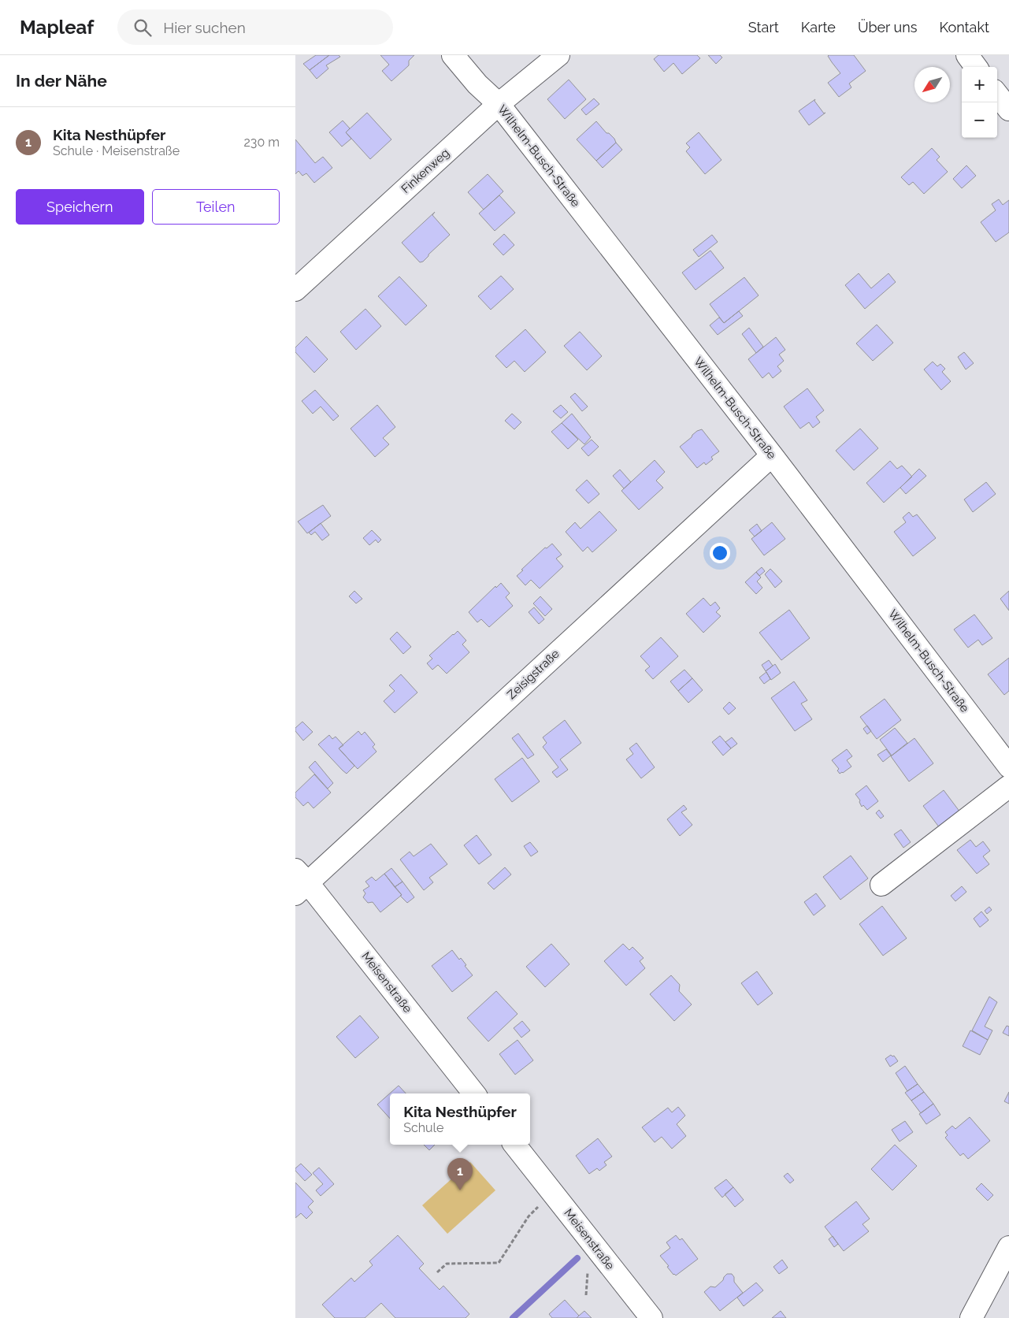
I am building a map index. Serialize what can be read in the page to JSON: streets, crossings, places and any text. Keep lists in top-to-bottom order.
{
  "streets": {
    "street": [
      "Wilhelm-Busch-Straße",
      "Finkenweg",
      "Zeisigstraße",
      "Meisenstraße"
    ]
  },
  "crossings": [
    ["Wilhelm-Busch-Straße", "Finkenweg"],
    ["Wilhelm-Busch-Straße", "Zeisigstraße"],
    ["Zeisigstraße", "Meisenstraße"]
  ],
  "north": "bottom left",
  "page": {
    "header": "Mapleaf",
    "search": "Hier suchen",
    "nav": [
      "Start",
      "Karte",
      "Über uns",
      "Kontakt"
    ],
    "heading": "In der Nähe",
    "map_buttons": ["+", "−"],
    "list": [
      {
        "mark": "1",
        "name": "Kita Nesthüpfer",
        "note": "Schule · Meisenstraße",
        "value": "230 m"
      }
    ],
    "buttons": ["Speichern", "Teilen"],
    "popup": ["Kita Nesthüpfer", "Schule"],
    "pins": "1"
  }
}
